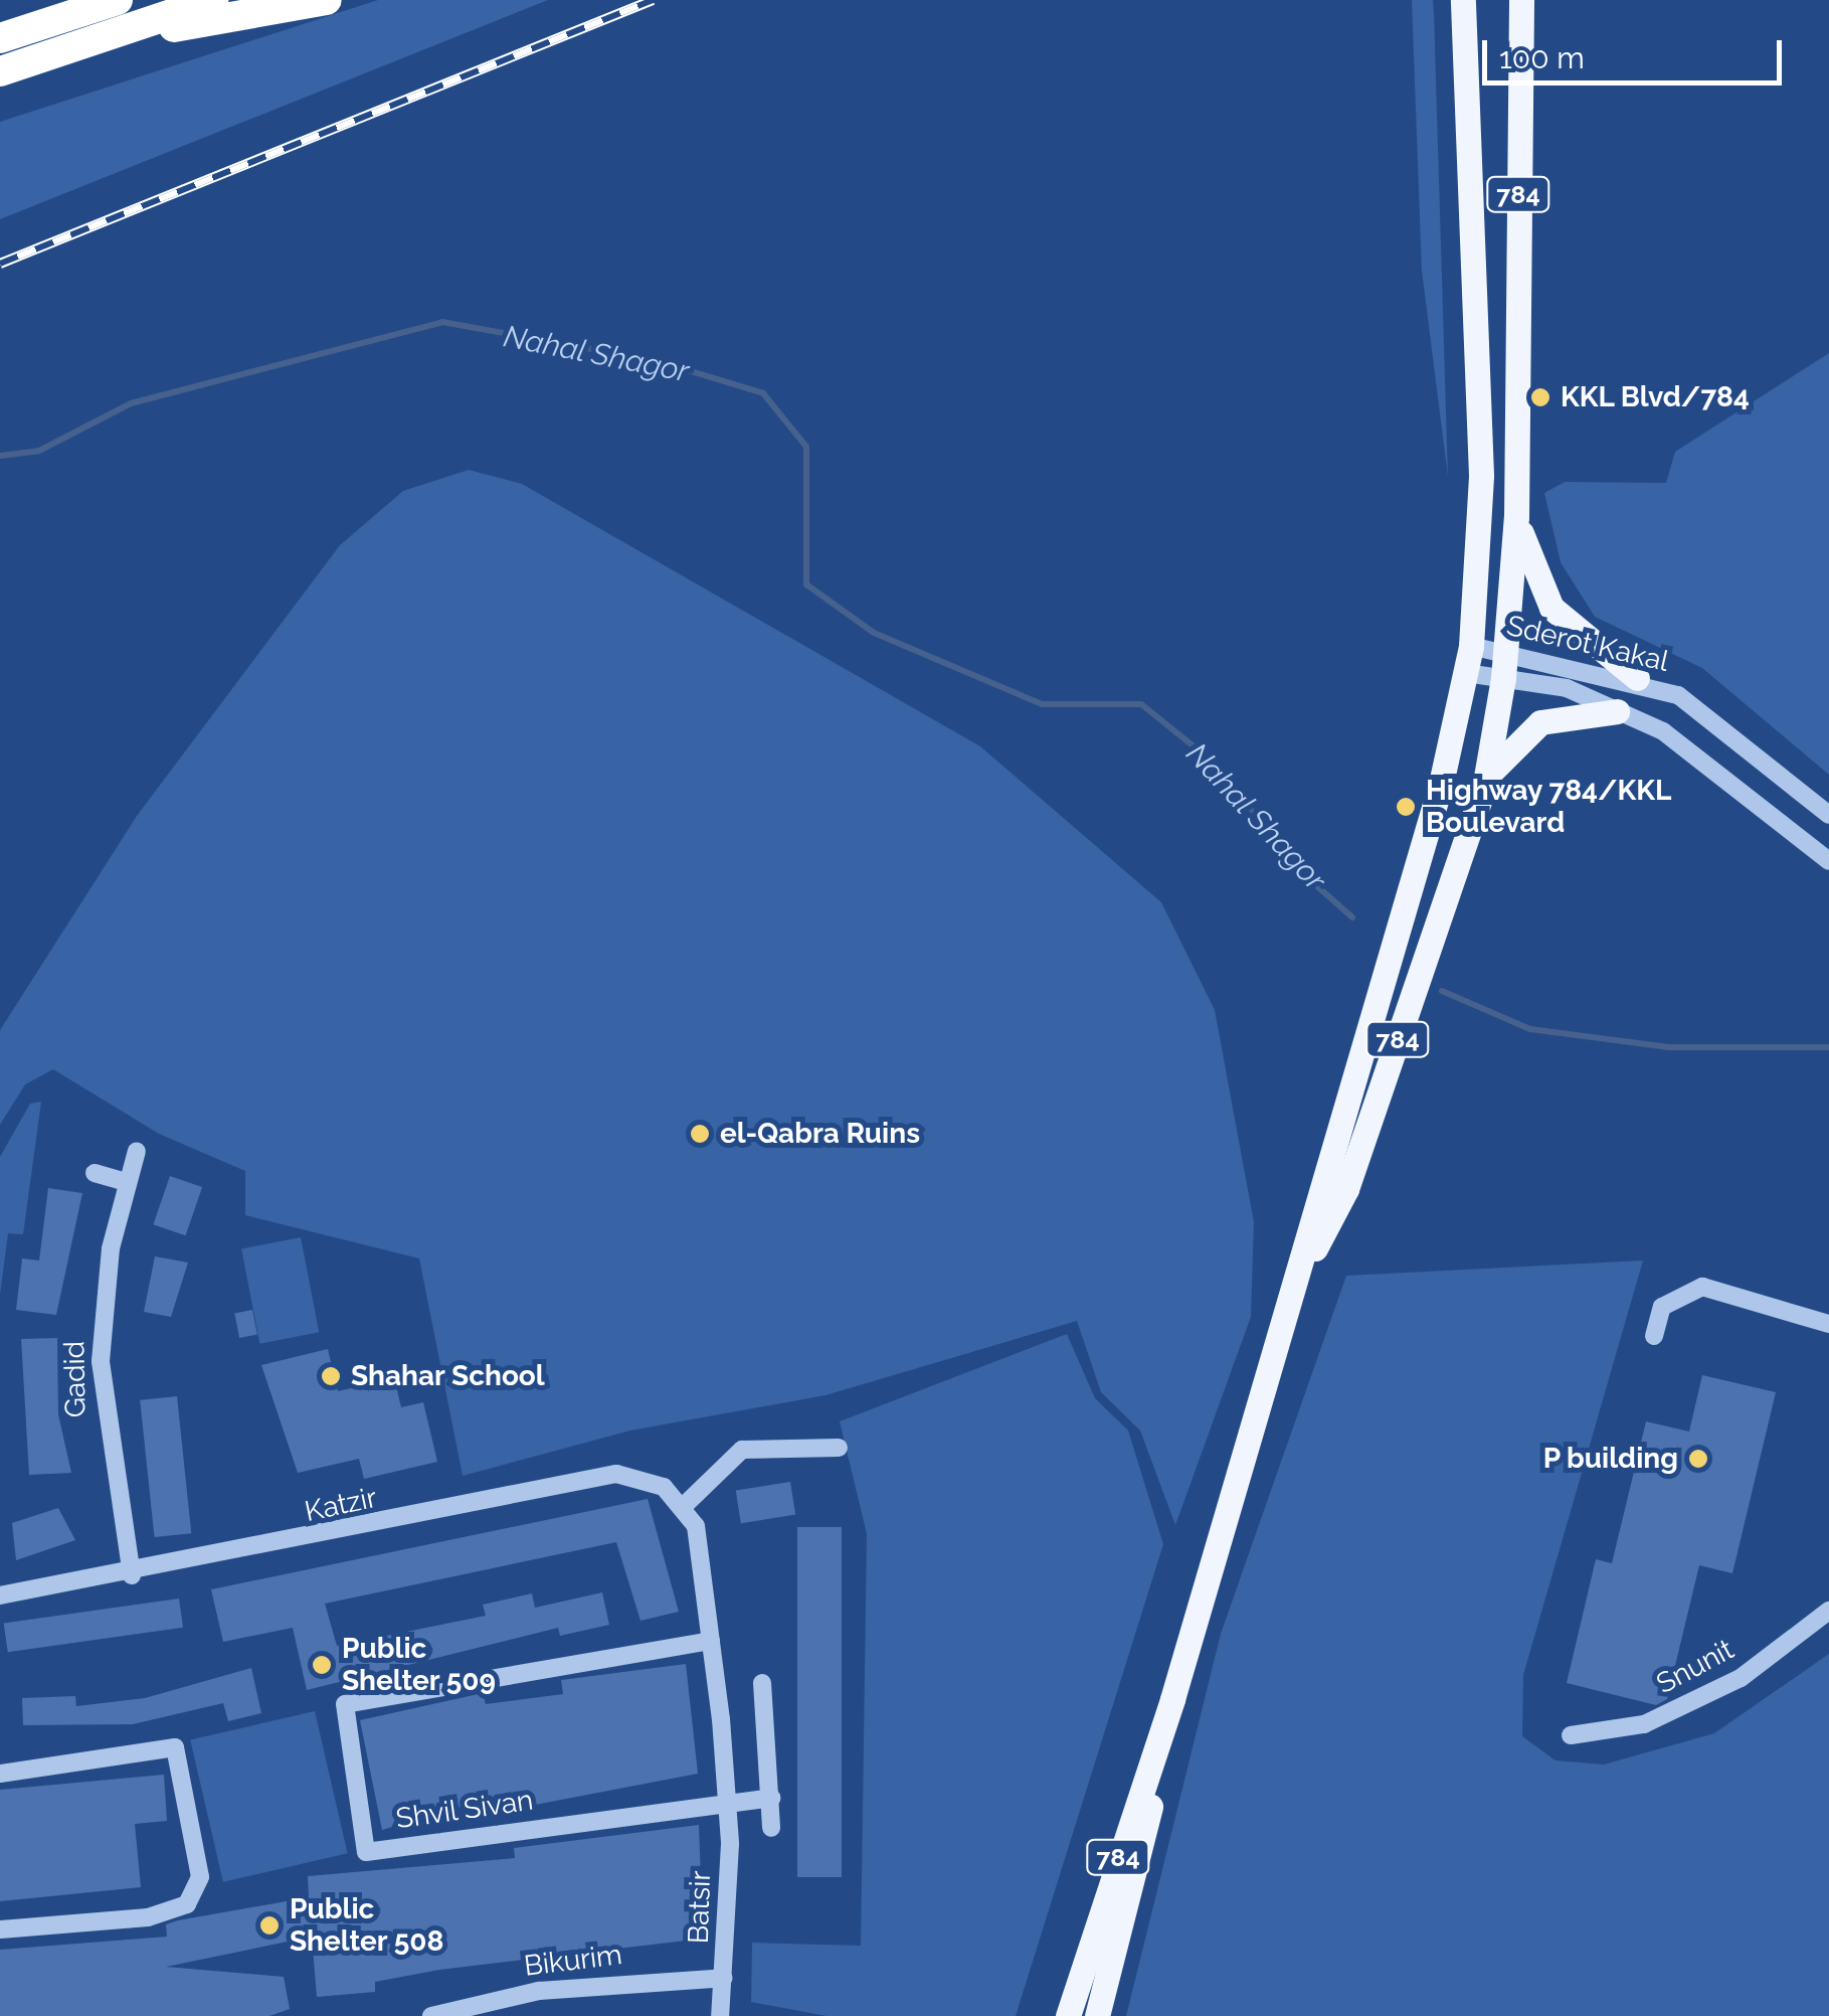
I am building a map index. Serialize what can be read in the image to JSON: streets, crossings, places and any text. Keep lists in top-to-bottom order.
{
  "streets": {
    "main road": ["784"],
    "street": [
      "Sderot Kakal",
      "Gadid",
      "Katzir",
      "Snunit",
      "Shvil Sivan",
      "Batsir",
      "Bikurim"
    ]
  },
  "crossings": [
    ["784", "Sderot Kakal"],
    ["Gadid", "Katzir"],
    ["Shvil Sivan", "Batsir"],
    ["Batsir", "Bikurim"]
  ],
  "water": ["Nahal Shagor"],
  "places": [
    "KKL Blvd/784",
    "Highway 784/KKL Boulevard",
    "el-Qabra Ruins",
    "Shahar School",
    "P building",
    "Public Shelter 509",
    "Public Shelter 508"
  ],
  "scale_bar": "100 m"
}
